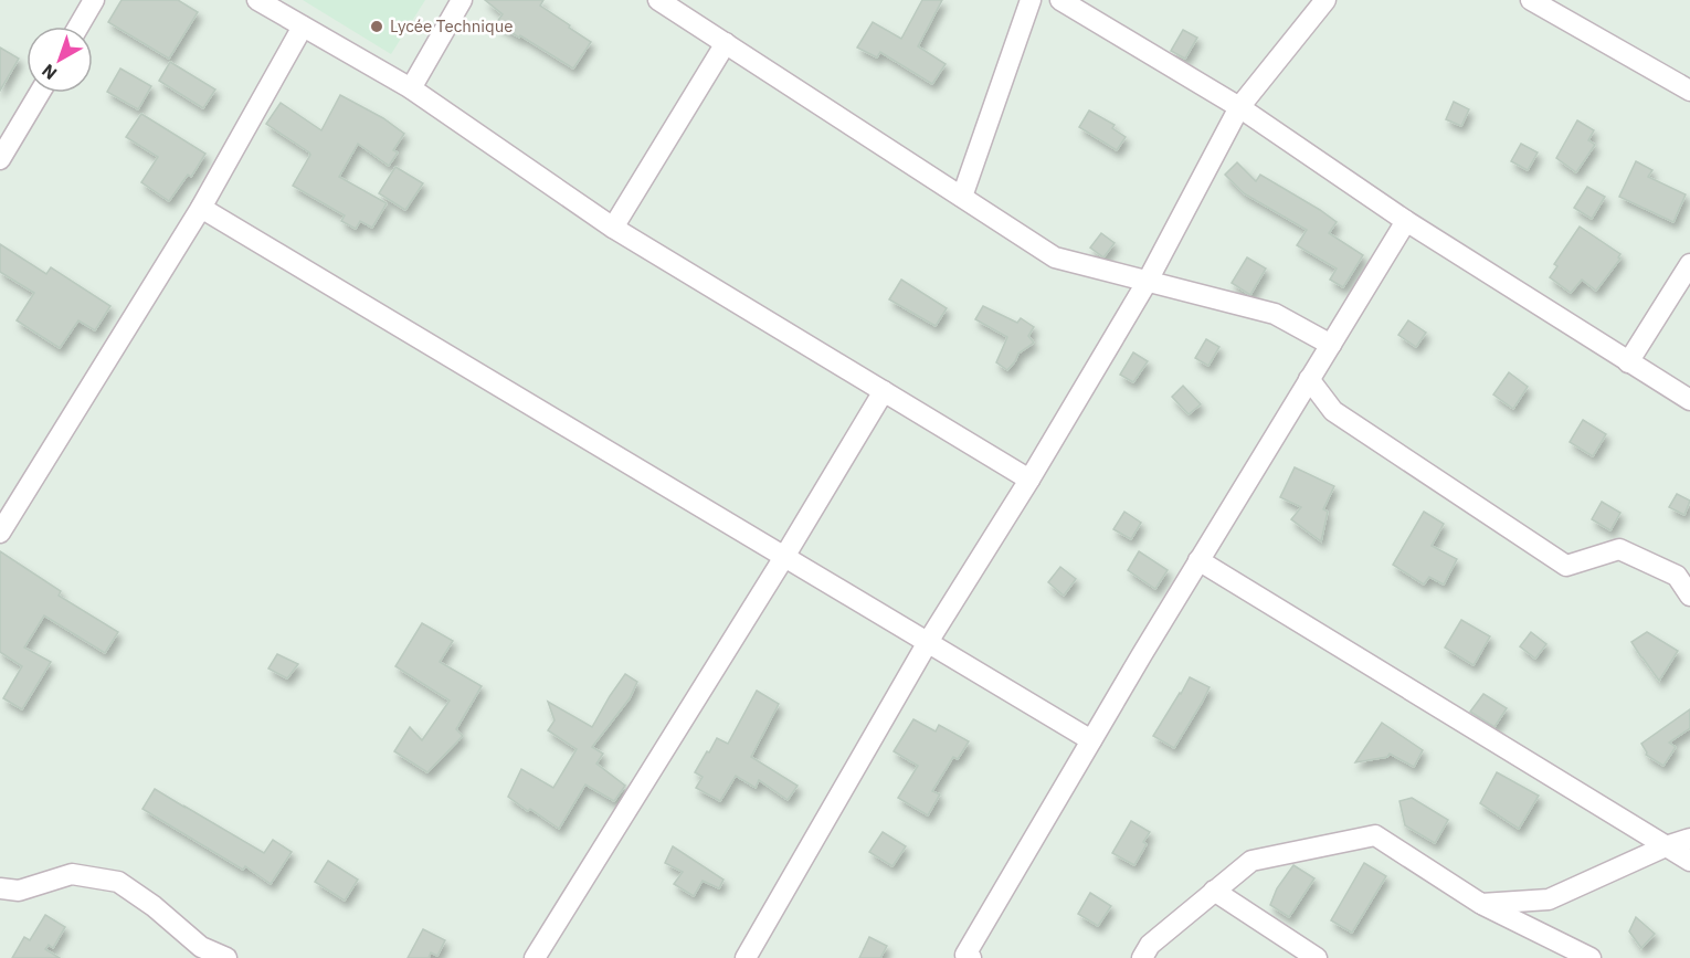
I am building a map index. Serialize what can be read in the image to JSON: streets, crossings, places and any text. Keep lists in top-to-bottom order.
{
  "places": ["Lycée Technique"],
  "north": "bottom left"
}
